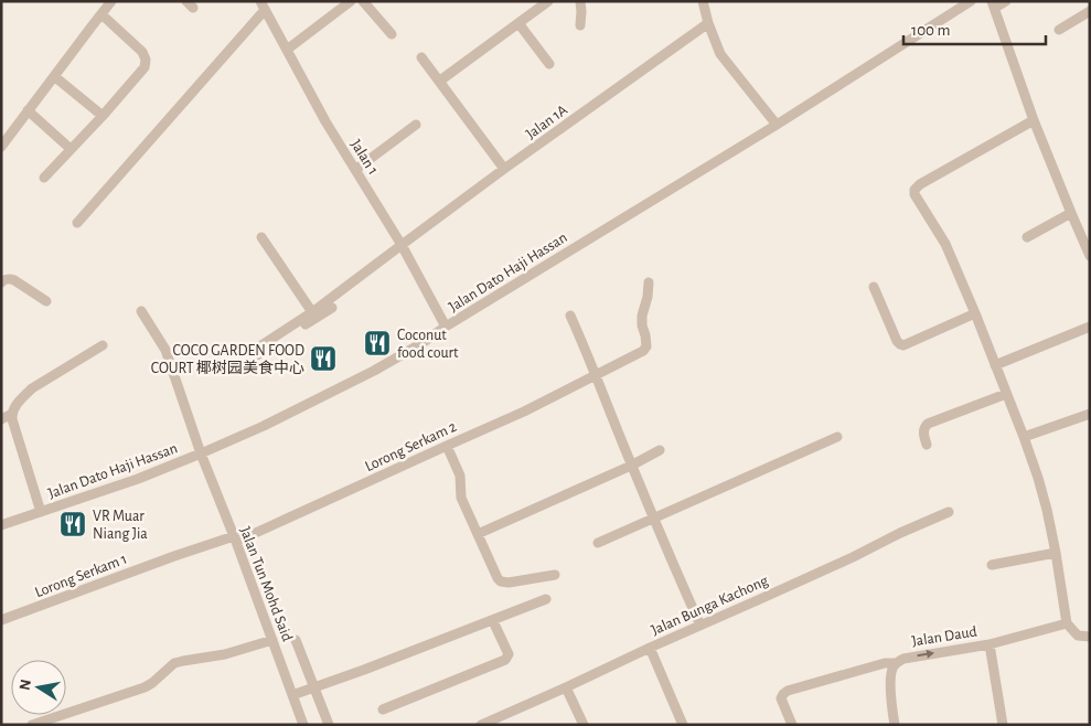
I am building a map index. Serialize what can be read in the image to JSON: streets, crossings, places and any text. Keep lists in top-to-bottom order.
{
  "streets": {
    "street": [
      "Jalan 1A",
      "Jalan 1",
      "Jalan Dato Haji Hassan",
      "Lorong Serkam 2",
      "Lorong Serkam 1",
      "Jalan Tun Mohd Said",
      "Jalan Bunga Kachong",
      "Jalan Daud"
    ]
  },
  "crossings": [
    ["Jalan 1A", "Jalan 1"],
    ["Jalan 1", "Jalan Dato Haji Hassan"],
    ["Jalan Dato Haji Hassan", "Jalan Tun Mohd Said"],
    ["Lorong Serkam 2", "Lorong Serkam 1"],
    ["Lorong Serkam 2", "Jalan Tun Mohd Said"],
    ["Lorong Serkam 1", "Jalan Tun Mohd Said"]
  ],
  "one_way": ["Jalan Daud"],
  "places": {
    "restaurant": ["Coconut food court", "COCO GARDEN FOOD COURT 椰树园美食中心", "VR Muar Niang Jia"]
  },
  "scale_bar": "100 m",
  "north": "left"
}
